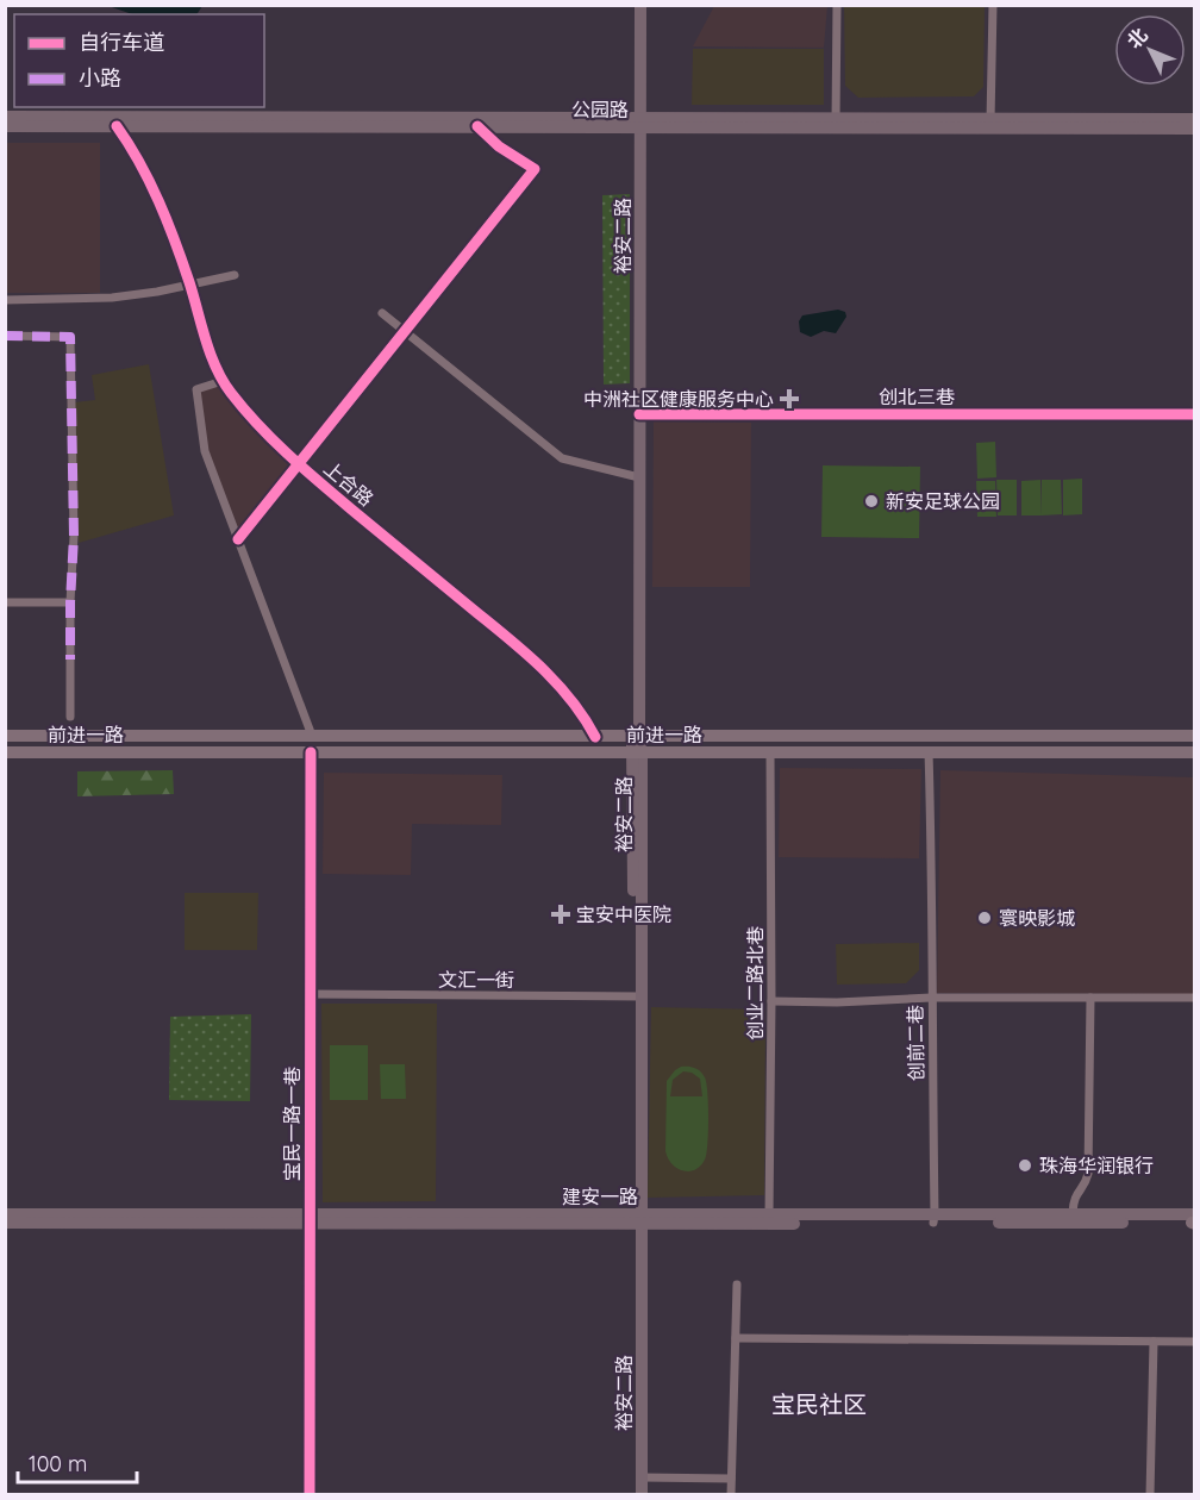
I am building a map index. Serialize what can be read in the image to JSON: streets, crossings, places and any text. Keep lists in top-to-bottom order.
{
  "streets": {
    "main road": [
      "公园路",
      "裕安二路",
      "前进一路",
      "建安一路"
    ],
    "street": [
      "创北三巷",
      "上合路",
      "文汇一街",
      "创业二路北巷",
      "创前二巷",
      "宝民一路一巷"
    ]
  },
  "crossings": [
    ["公园路", "裕安二路"],
    ["公园路", "上合路"],
    ["裕安二路", "创北三巷"],
    ["裕安二路", "前进一路"],
    ["裕安二路", "文汇一街"],
    ["裕安二路", "建安一路"],
    ["上合路", "前进一路"],
    ["前进一路", "创业二路北巷"],
    ["前进一路", "创前二巷"],
    ["前进一路", "宝民一路一巷"],
    ["文汇一街", "宝民一路一巷"],
    ["创业二路北巷", "建安一路"],
    ["创前二巷", "建安一路"],
    ["宝民一路一巷", "建安一路"]
  ],
  "districts": ["宝民社区"],
  "places": {
    "health": ["中洲社区健康服务中心", "宝安中医院"],
    "other": ["新安足球公园", "寰映影城", "珠海华润银行"]
  },
  "legend": ["自行车道", "小路"],
  "scale_bar": "100 m",
  "north": "top left"
}
